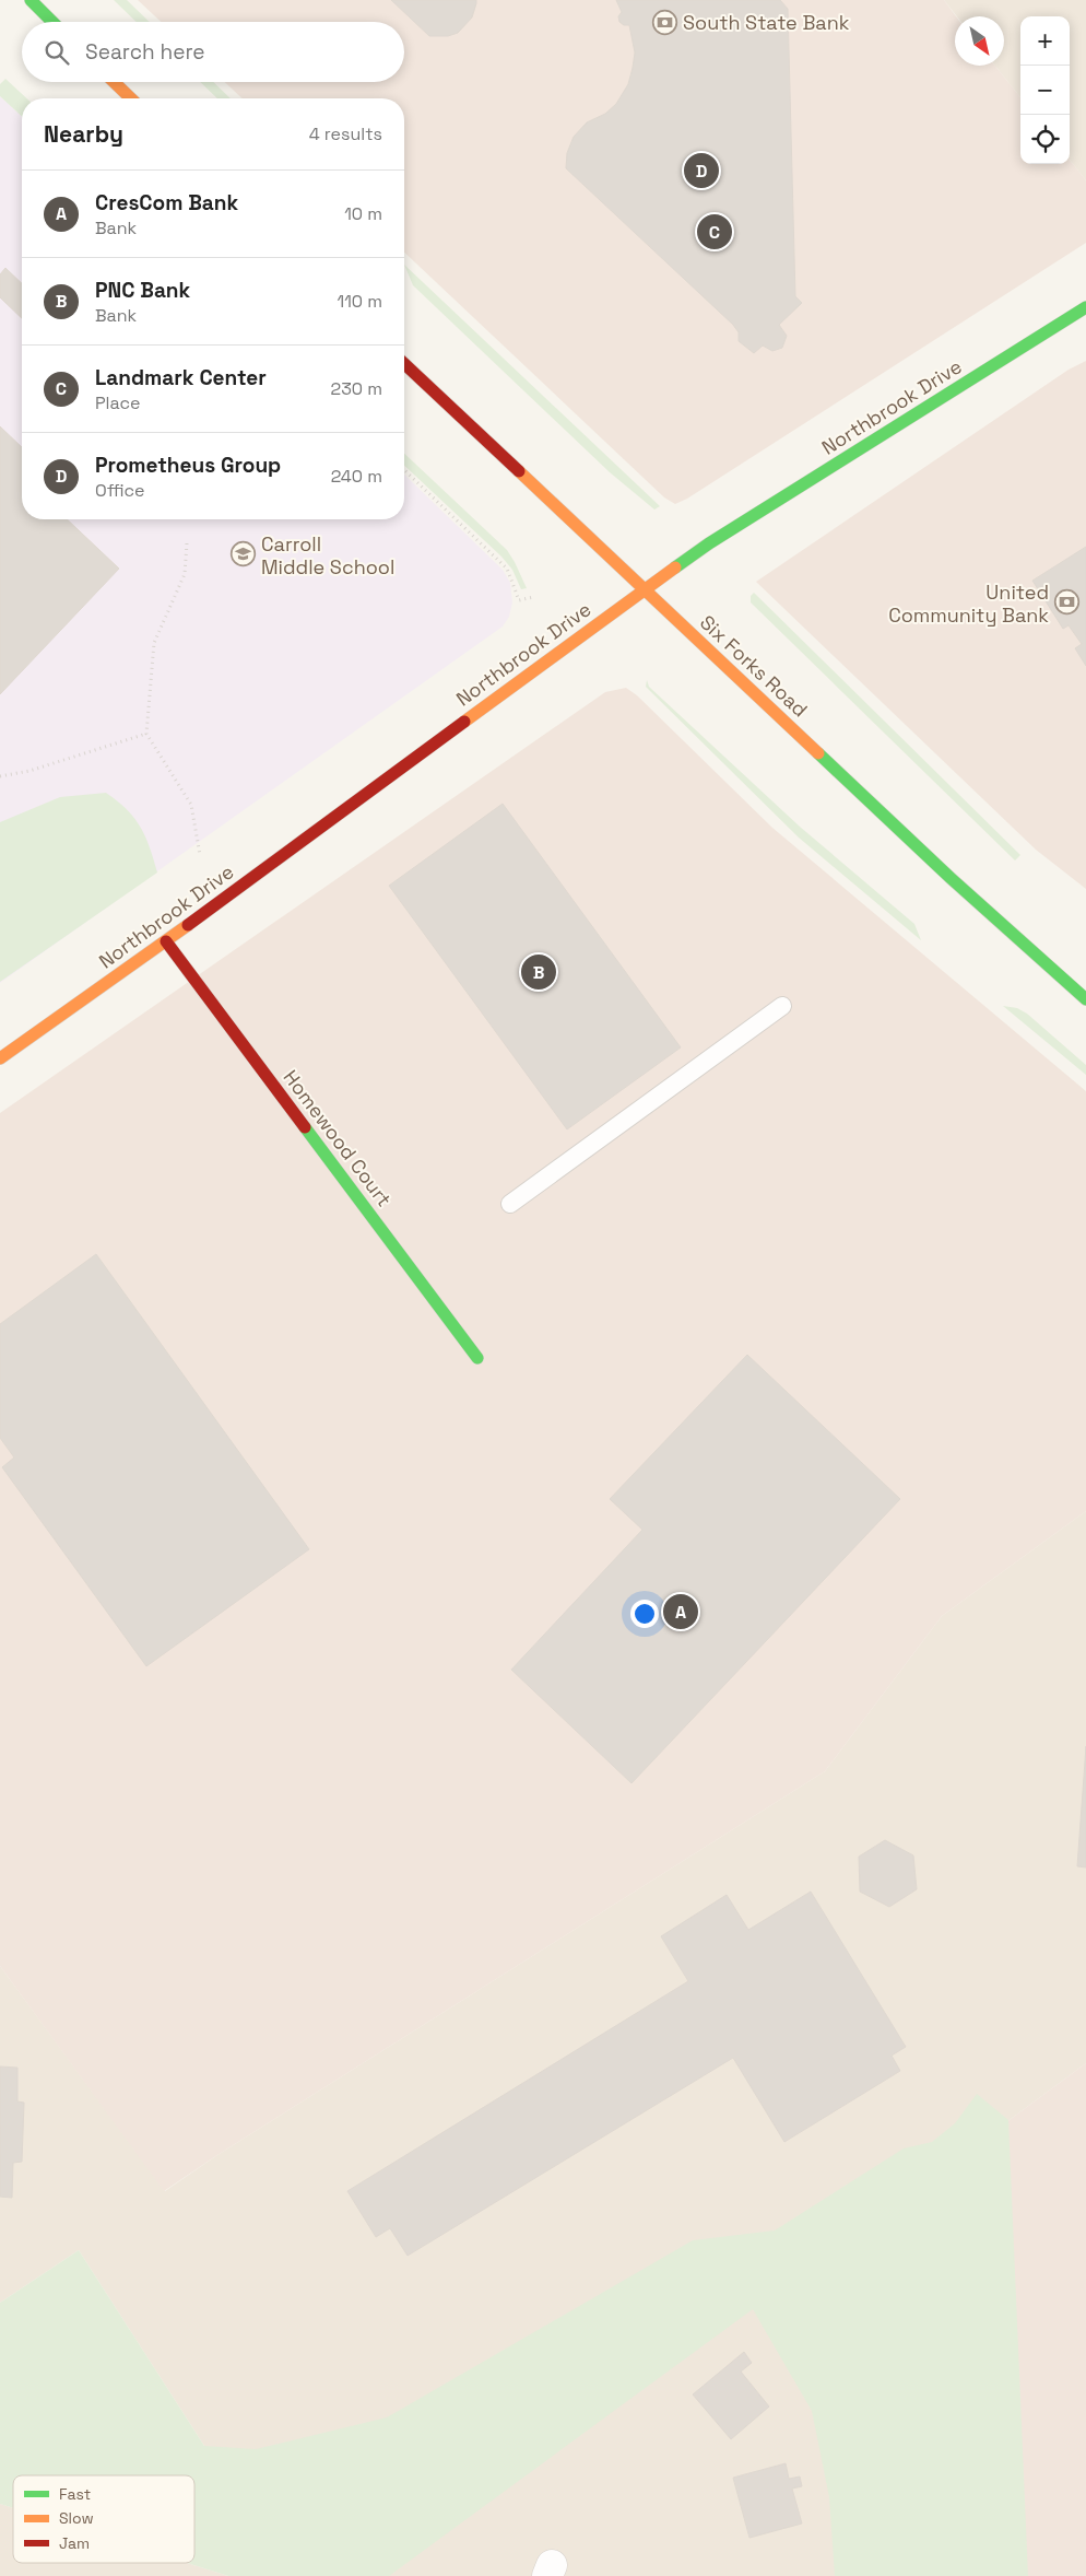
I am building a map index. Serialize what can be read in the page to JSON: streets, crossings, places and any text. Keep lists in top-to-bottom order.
{
  "streets": {
    "street": ["Northbrook Drive", "Six Forks Road", "Homewood Court"]
  },
  "crossings": [
    ["Northbrook Drive", "Six Forks Road"],
    ["Northbrook Drive", "Homewood Court"]
  ],
  "places": {
    "bank": ["South State Bank", "United Community Bank"],
    "school or university": ["Carroll Middle School"]
  },
  "legend": ["Fast", "Slow", "Jam"],
  "north": "bottom right",
  "page": {
    "map_buttons": ["+", "−"],
    "search": "Search here",
    "heading": ["Nearby", "4 results"],
    "pins": [
      "D",
      "C",
      "B",
      "A"
    ],
    "list": [
      {
        "mark": "A",
        "name": "CresCom Bank",
        "note": "Bank",
        "value": "10 m"
      },
      {
        "mark": "B",
        "name": "PNC Bank",
        "note": "Bank",
        "value": "110 m"
      },
      {
        "mark": "C",
        "name": "Landmark Center",
        "note": "Place",
        "value": "230 m"
      },
      {
        "mark": "D",
        "name": "Prometheus Group",
        "note": "Office",
        "value": "240 m"
      }
    ]
  }
}
